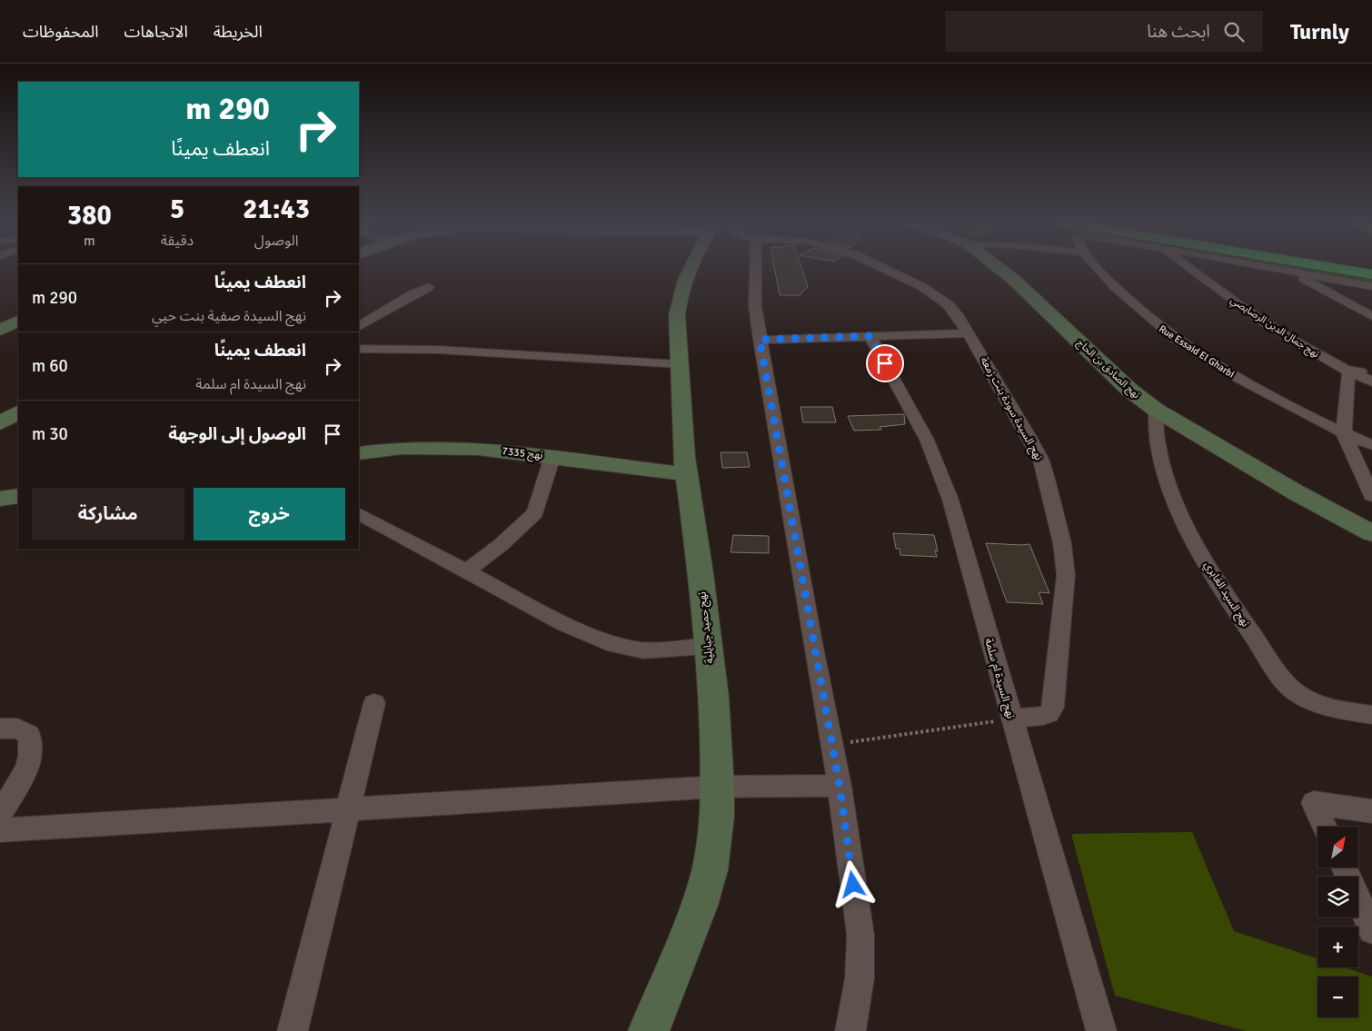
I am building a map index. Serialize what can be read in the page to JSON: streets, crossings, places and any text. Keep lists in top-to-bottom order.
{
  "streets": {
    "street": [
      "نهج جمال الدين الرصايصي",
      "Rue Essaid El Gharbi",
      "نهج الصادق بن الحاج",
      "نهج السيدة سودة بنت زمعة",
      "نهج 7335",
      "نهج السيد الغابري",
      "نهج حميد جبايلية",
      "نهج السيدة ام سلمة"
    ]
  },
  "crossings": [
    ["نهج الصادق بن الحاج", "نهج السيد الغابري"],
    ["نهج السيدة سودة بنت زمعة", "نهج السيدة ام سلمة"],
    ["نهج 7335", "نهج حميد جبايلية"]
  ],
  "north": "top right",
  "page": {
    "header": "Turnly",
    "search": "ابحث هنا",
    "nav": ["الخريطة", "الاتجاهات", "المحفوظات"],
    "turn": ["290 m", "انعطف يمينًا"],
    "eta": [
      "21:43",
      "الوصول",
      "5",
      "دقيقة",
      "380",
      "m"
    ],
    "list": [
      {
        "name": "انعطف يمينًا",
        "note": "نهج السيدة صفية بنت حيي",
        "value": "290 m"
      },
      {
        "name": "انعطف يمينًا",
        "note": "نهج السيدة ام سلمة",
        "value": "60 m"
      },
      {
        "name": "الوصول إلى الوجهة",
        "value": "30 m"
      }
    ],
    "buttons": ["خروج", "مشاركة"],
    "map_buttons": ["+", "−"]
  }
}
